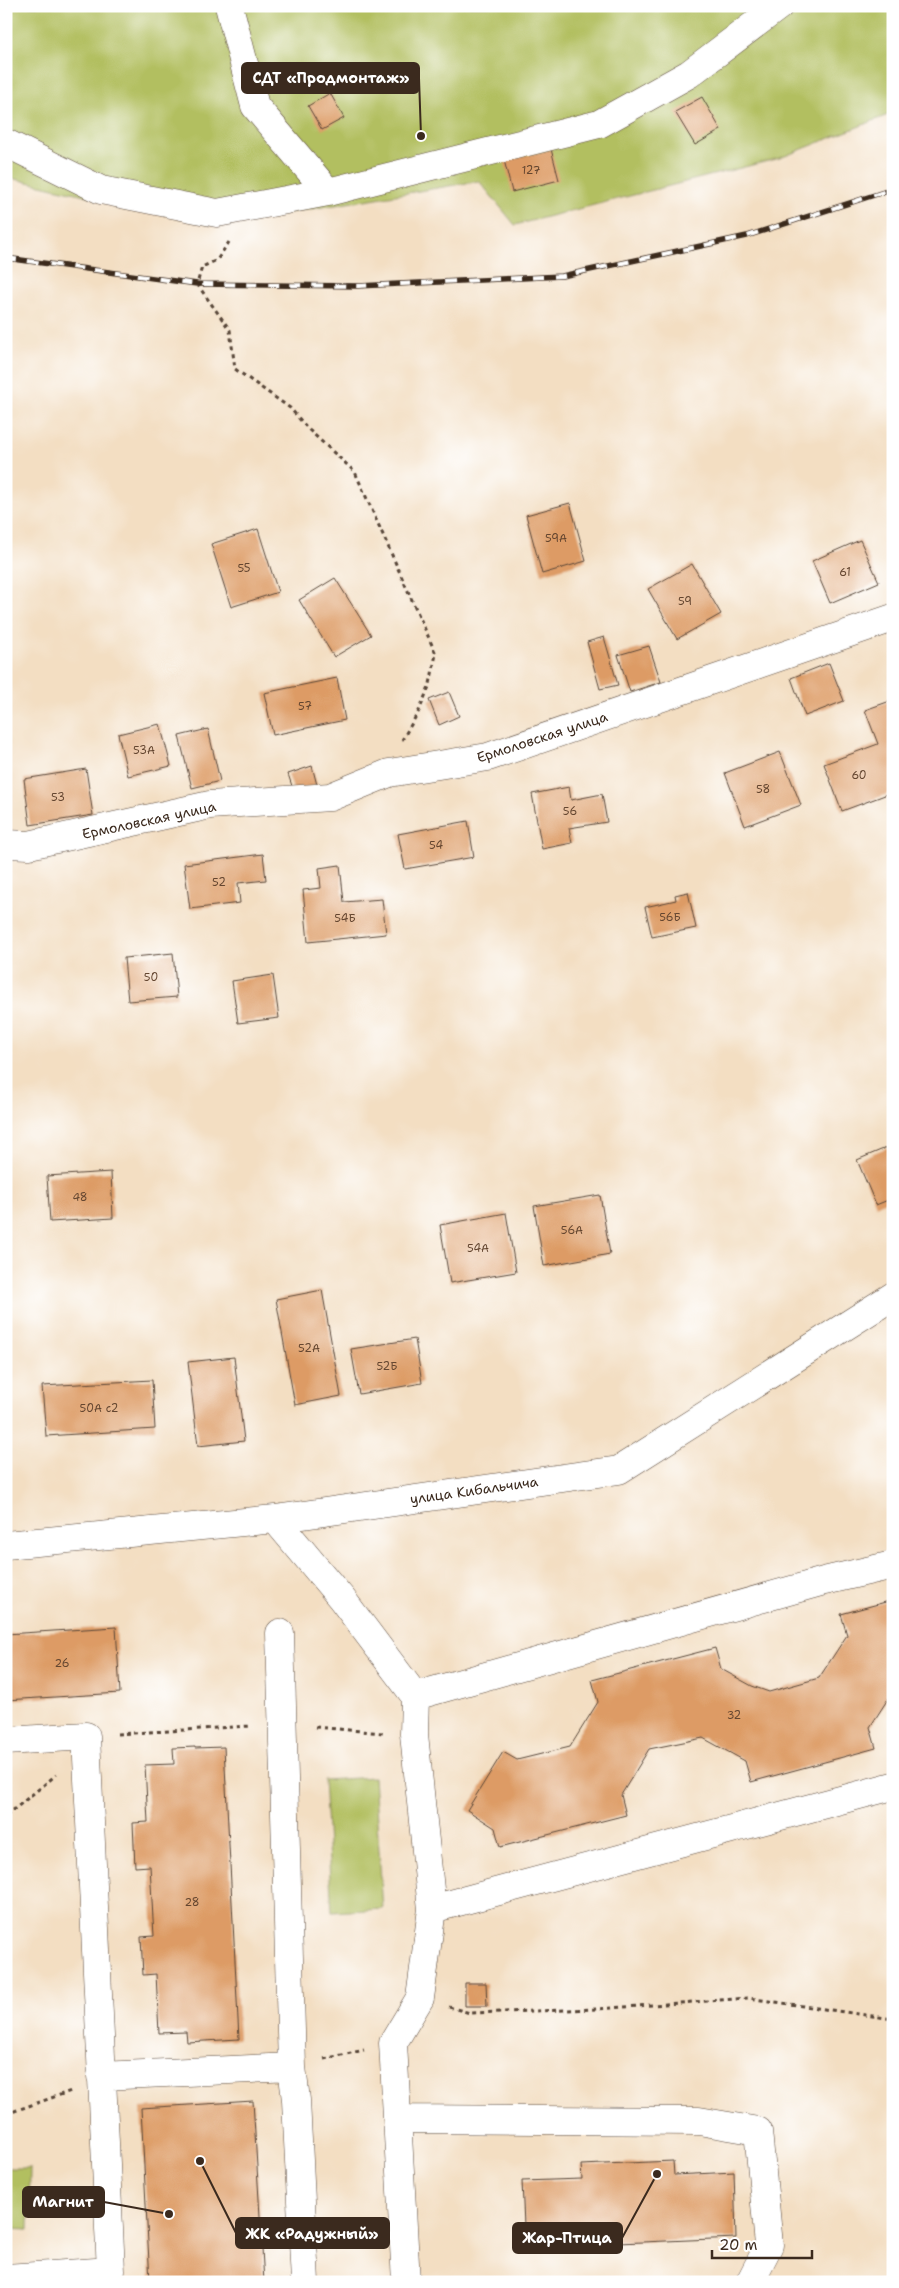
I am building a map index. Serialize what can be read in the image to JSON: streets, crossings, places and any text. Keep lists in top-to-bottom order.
{
  "streets": {
    "street": ["Ермоловская улица", "улица Кибальчича"]
  },
  "places": [
    "СДТ «Продмонтаж»",
    "ЖК «Радужный»",
    "Жар-Птица",
    "Магнит"
  ],
  "house_numbers": [
    "127",
    "59А",
    "55",
    "61",
    "59",
    "57",
    "53А",
    "60",
    "58",
    "53",
    "56",
    "54",
    "52",
    "56Б",
    "54Б",
    "50",
    "48",
    "56А",
    "54А",
    "52А",
    "52Б",
    "50А с2",
    "26",
    "32",
    "28"
  ],
  "scale_bar": "20 m"
}
